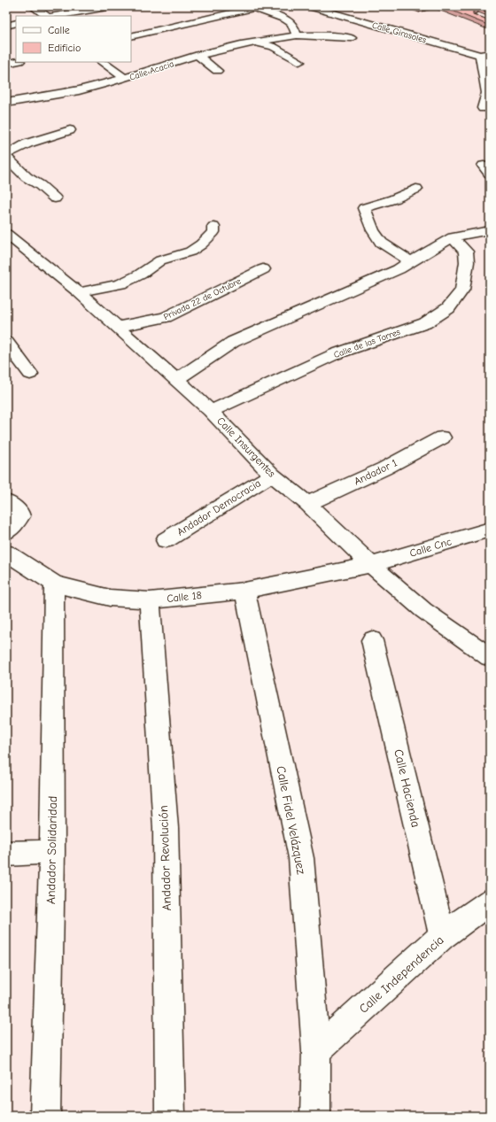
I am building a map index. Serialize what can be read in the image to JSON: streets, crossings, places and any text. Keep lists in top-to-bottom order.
{
  "streets": {
    "street": [
      "Calle Girasoles",
      "Calle Acacia",
      "Privada 22 de Octubre",
      "Calle de las Torres",
      "Calle Insurgentes",
      "Andador 1",
      "Andador Democracia",
      "Calle Cnc",
      "Calle 18",
      "Calle Hacienda",
      "Calle Fidel Velázquez",
      "Andador Solidaridad",
      "Andador Revolución",
      "Calle Independencia"
    ]
  },
  "crossings": [
    ["Privada 22 de Octubre", "Calle Insurgentes"],
    ["Calle de las Torres", "Calle Insurgentes"],
    ["Calle Insurgentes", "Andador 1"],
    ["Calle Insurgentes", "Andador Democracia"],
    ["Calle Insurgentes", "Calle Cnc"],
    ["Calle Insurgentes", "Calle 18"],
    ["Calle Cnc", "Calle 18"],
    ["Calle 18", "Calle Fidel Velázquez"],
    ["Calle 18", "Andador Solidaridad"],
    ["Calle 18", "Andador Revolución"],
    ["Calle Hacienda", "Calle Independencia"],
    ["Calle Fidel Velázquez", "Calle Independencia"]
  ],
  "legend": ["Calle", "Edificio"]
}
